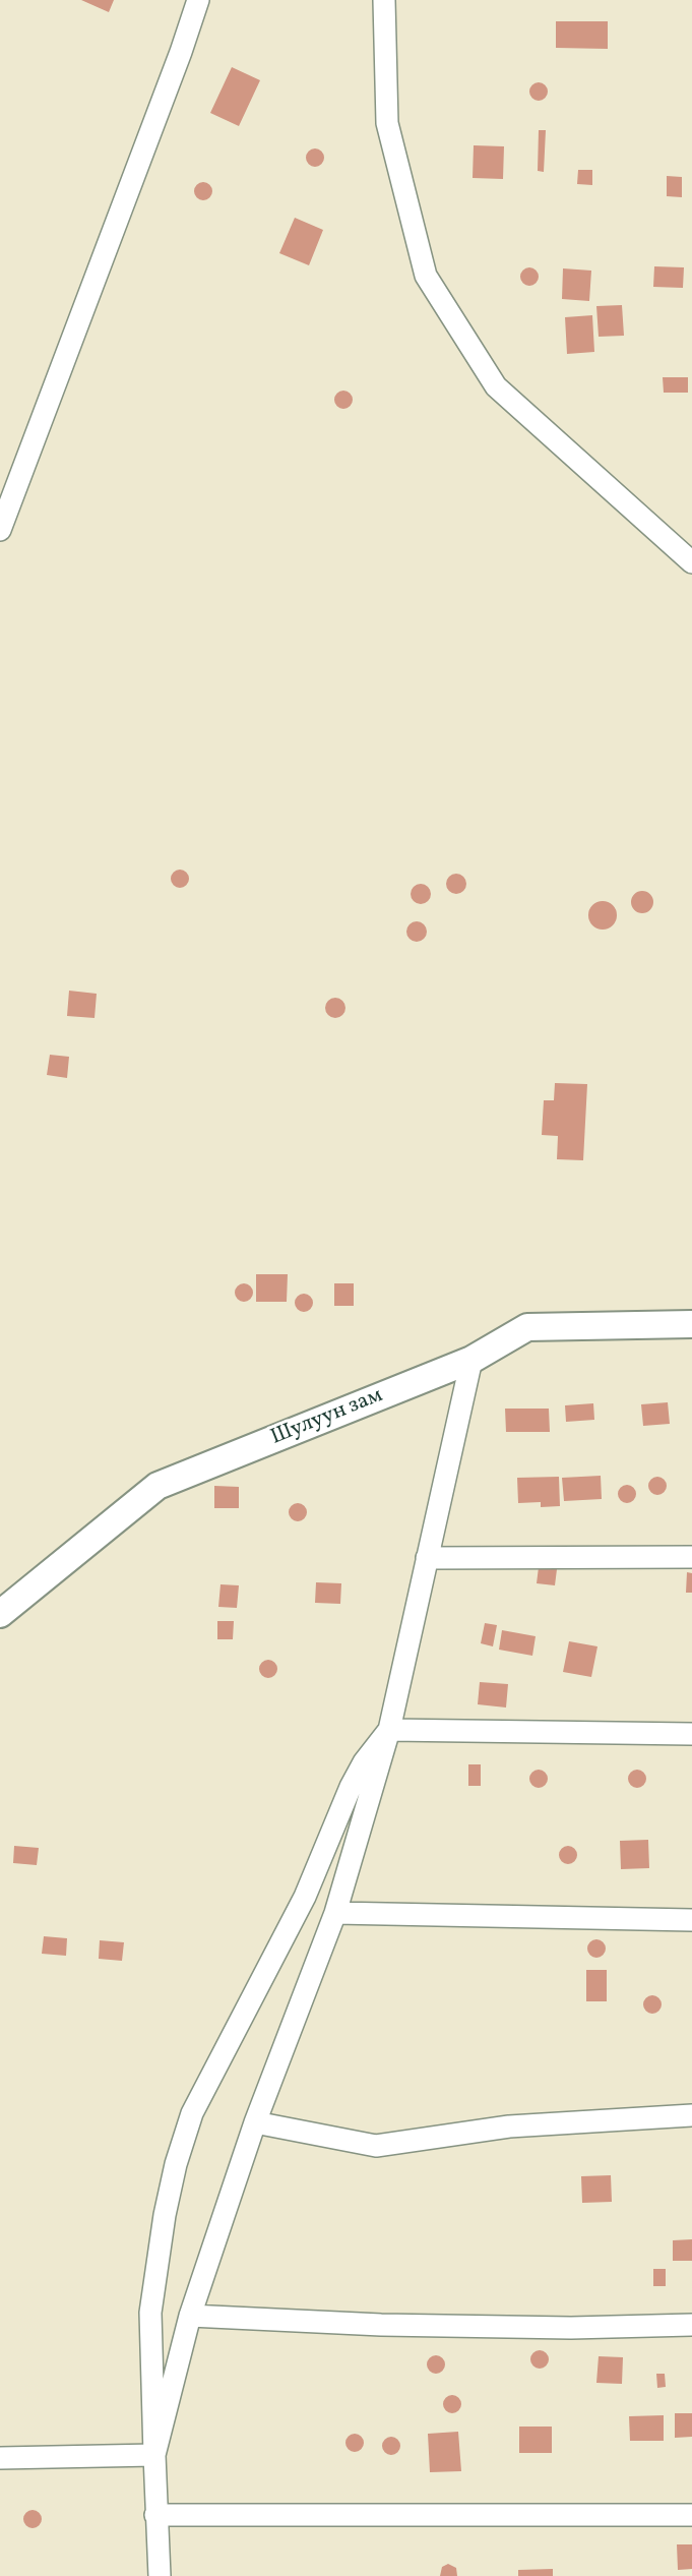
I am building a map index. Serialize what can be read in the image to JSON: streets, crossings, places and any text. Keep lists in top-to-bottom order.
{
  "streets": {
    "street": ["Шулуун зам"]
  }
}
